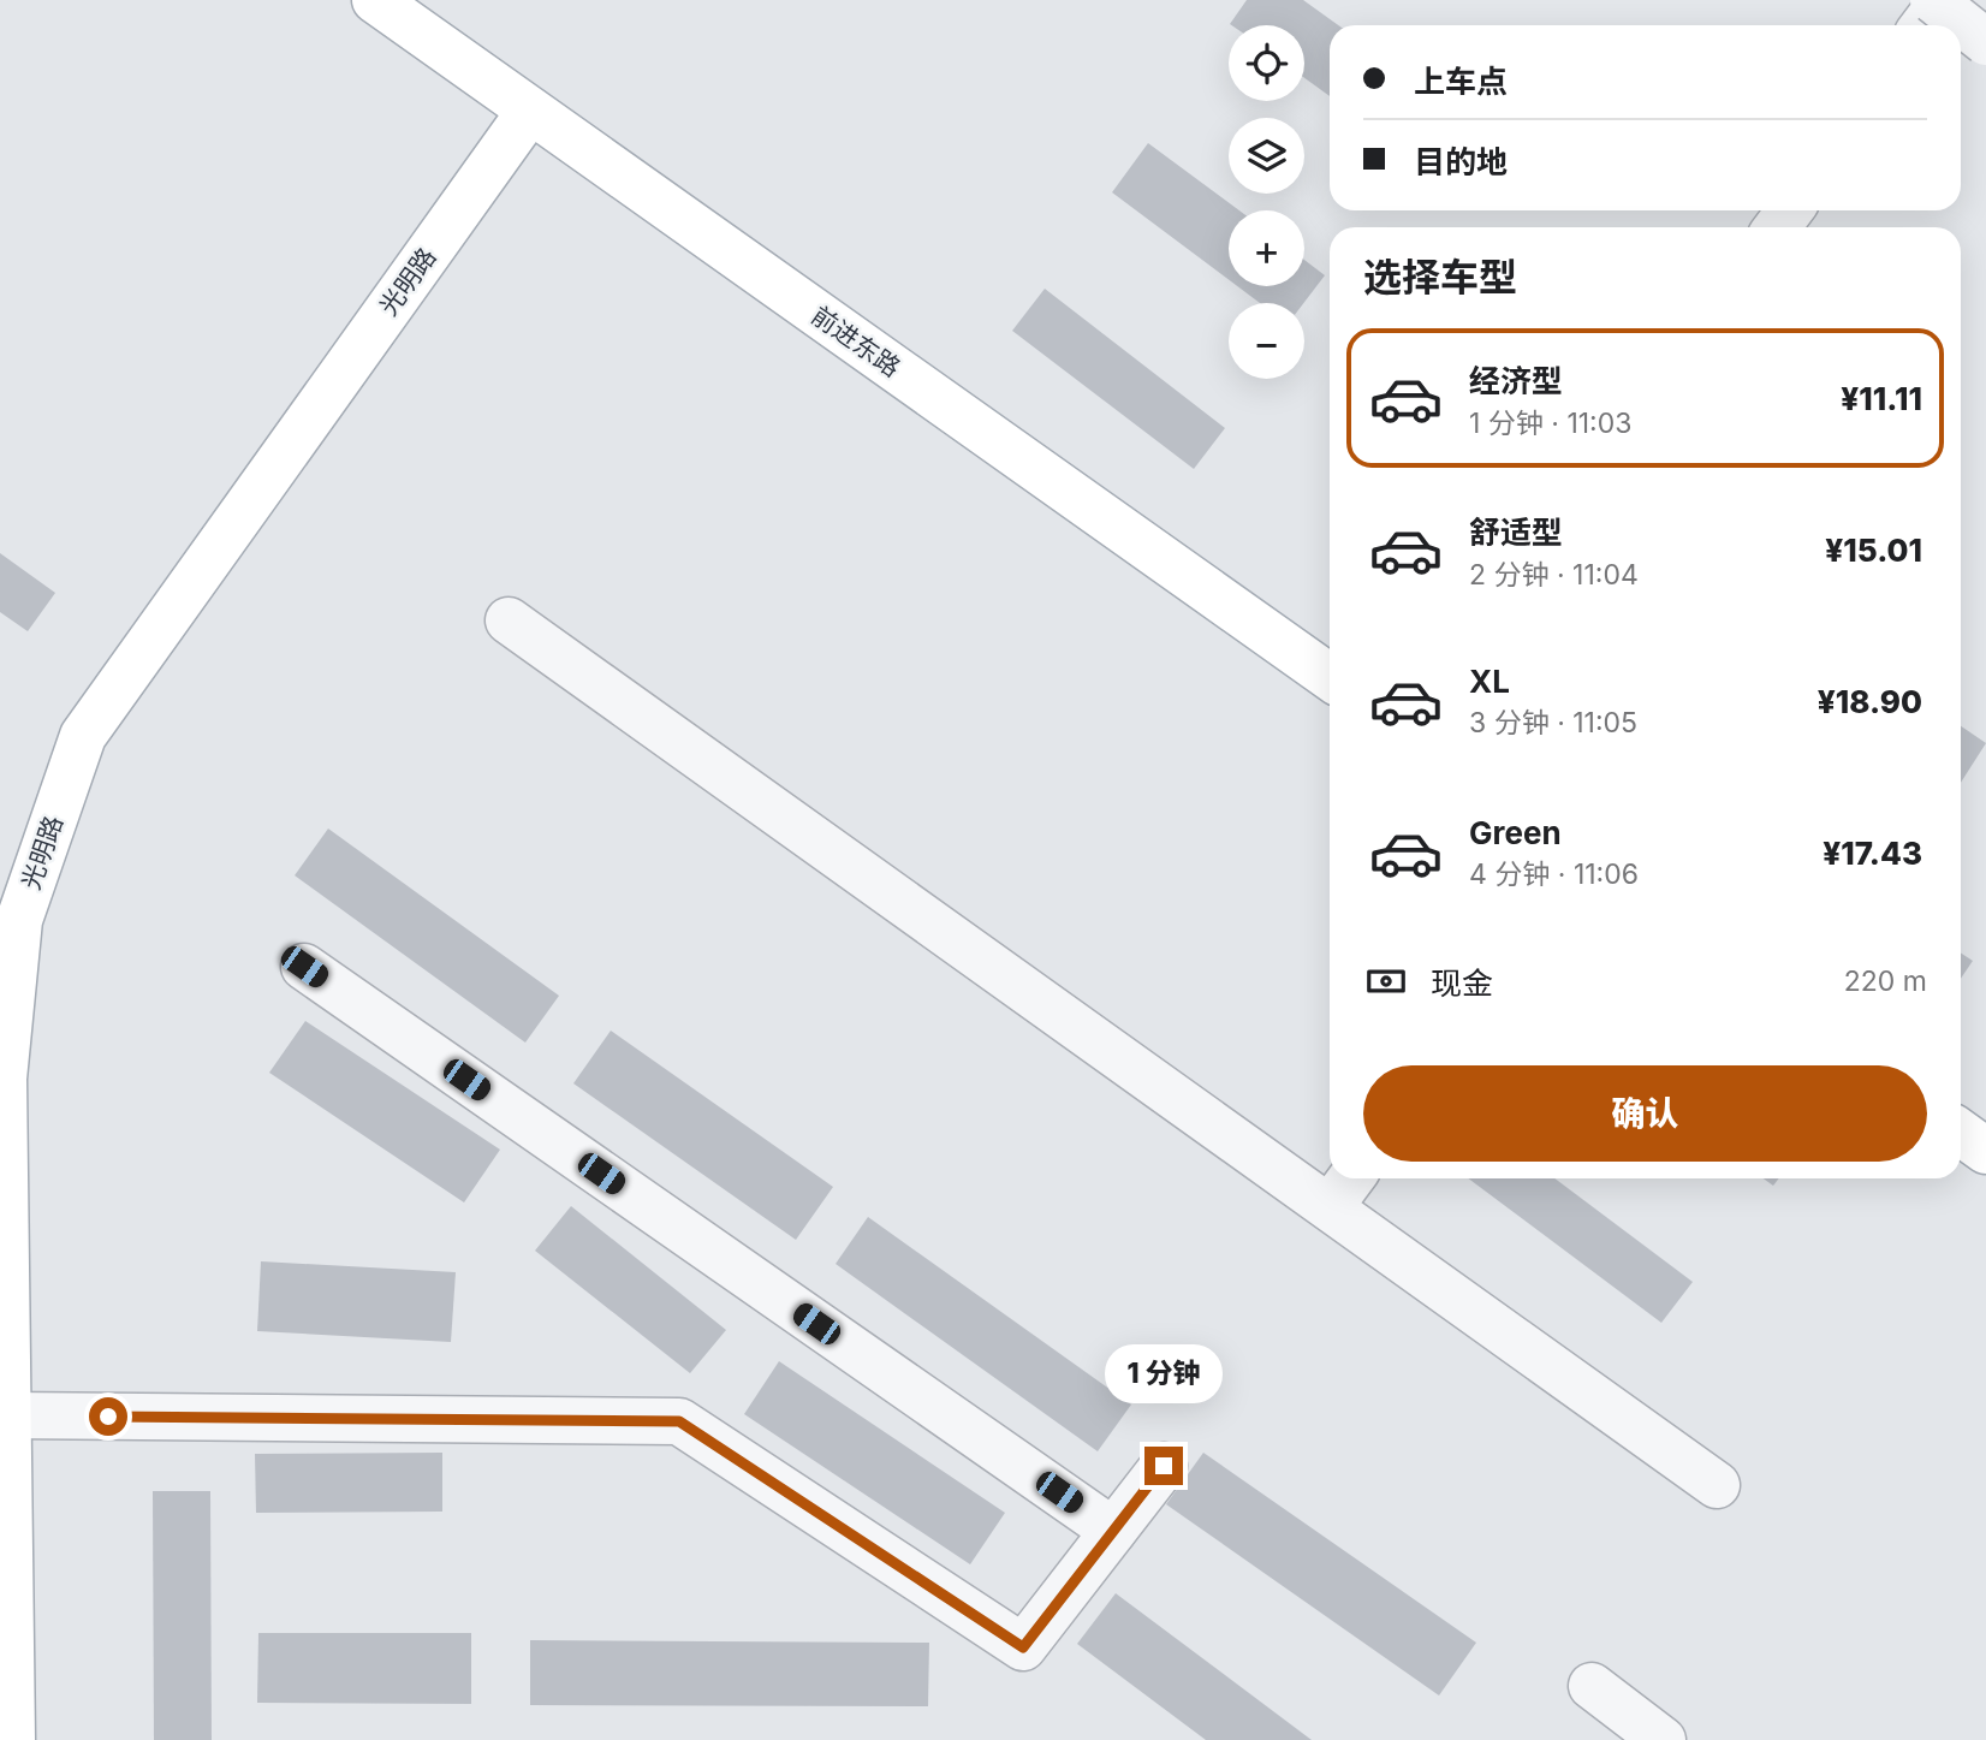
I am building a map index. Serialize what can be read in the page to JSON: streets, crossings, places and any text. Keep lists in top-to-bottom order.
{
  "streets": {
    "main road": ["光明路", "前进东路"]
  },
  "crossings": [
    ["光明路", "前进东路"]
  ],
  "page": {
    "map_buttons": ["+", "−"],
    "banner": ["上车点", "目的地"],
    "heading": "选择车型",
    "list": [
      {
        "name": "经济型",
        "note": "1 分钟 · 11:03",
        "value": "¥11.11"
      },
      {
        "name": "舒适型",
        "note": "2 分钟 · 11:04",
        "value": "¥15.01"
      },
      {
        "name": "XL",
        "note": "3 分钟 · 11:05",
        "value": "¥18.90"
      },
      {
        "name": "Green",
        "note": "4 分钟 · 11:06",
        "value": "¥17.43"
      }
    ],
    "pay": ["现金", "220 m"],
    "buttons": "确认",
    "bubble": "1 分钟"
  }
}
